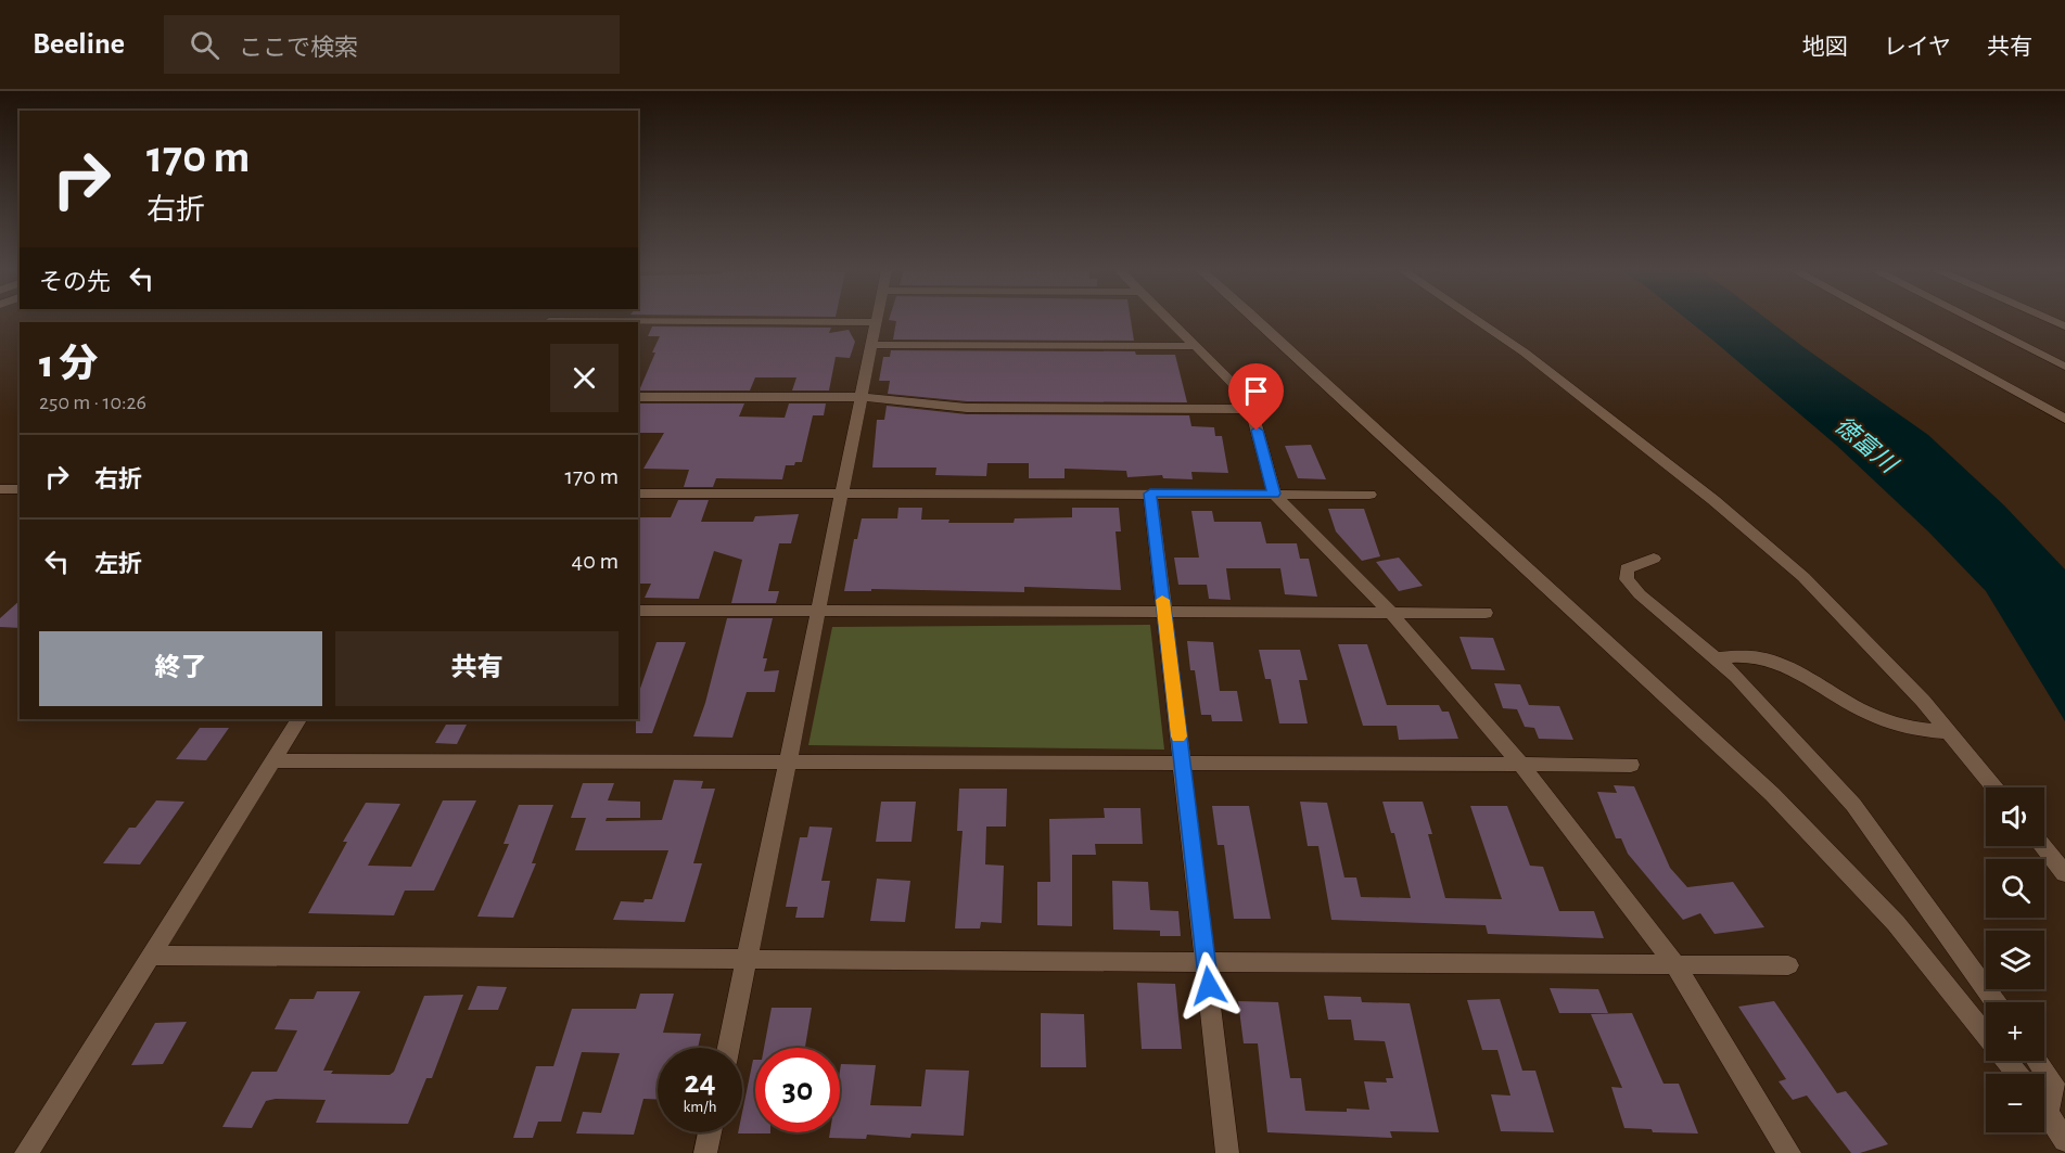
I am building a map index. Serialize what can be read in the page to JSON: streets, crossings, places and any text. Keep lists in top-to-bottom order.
{
  "water": ["徳富川"],
  "page": {
    "header": "Beeline",
    "search": "ここで検索",
    "nav": ["地図", "レイヤ", "共有"],
    "turn": ["170 m", "右折"],
    "then": "その先",
    "heading": ["1 分", "250 m · 10:26"],
    "list": [
      {
        "name": "右折",
        "value": "170 m"
      },
      {
        "name": "左折",
        "value": "40 m"
      }
    ],
    "buttons": ["終了", "共有"],
    "map_buttons": ["+", "−"],
    "speed": "24 km/h",
    "limit": "30"
  }
}
